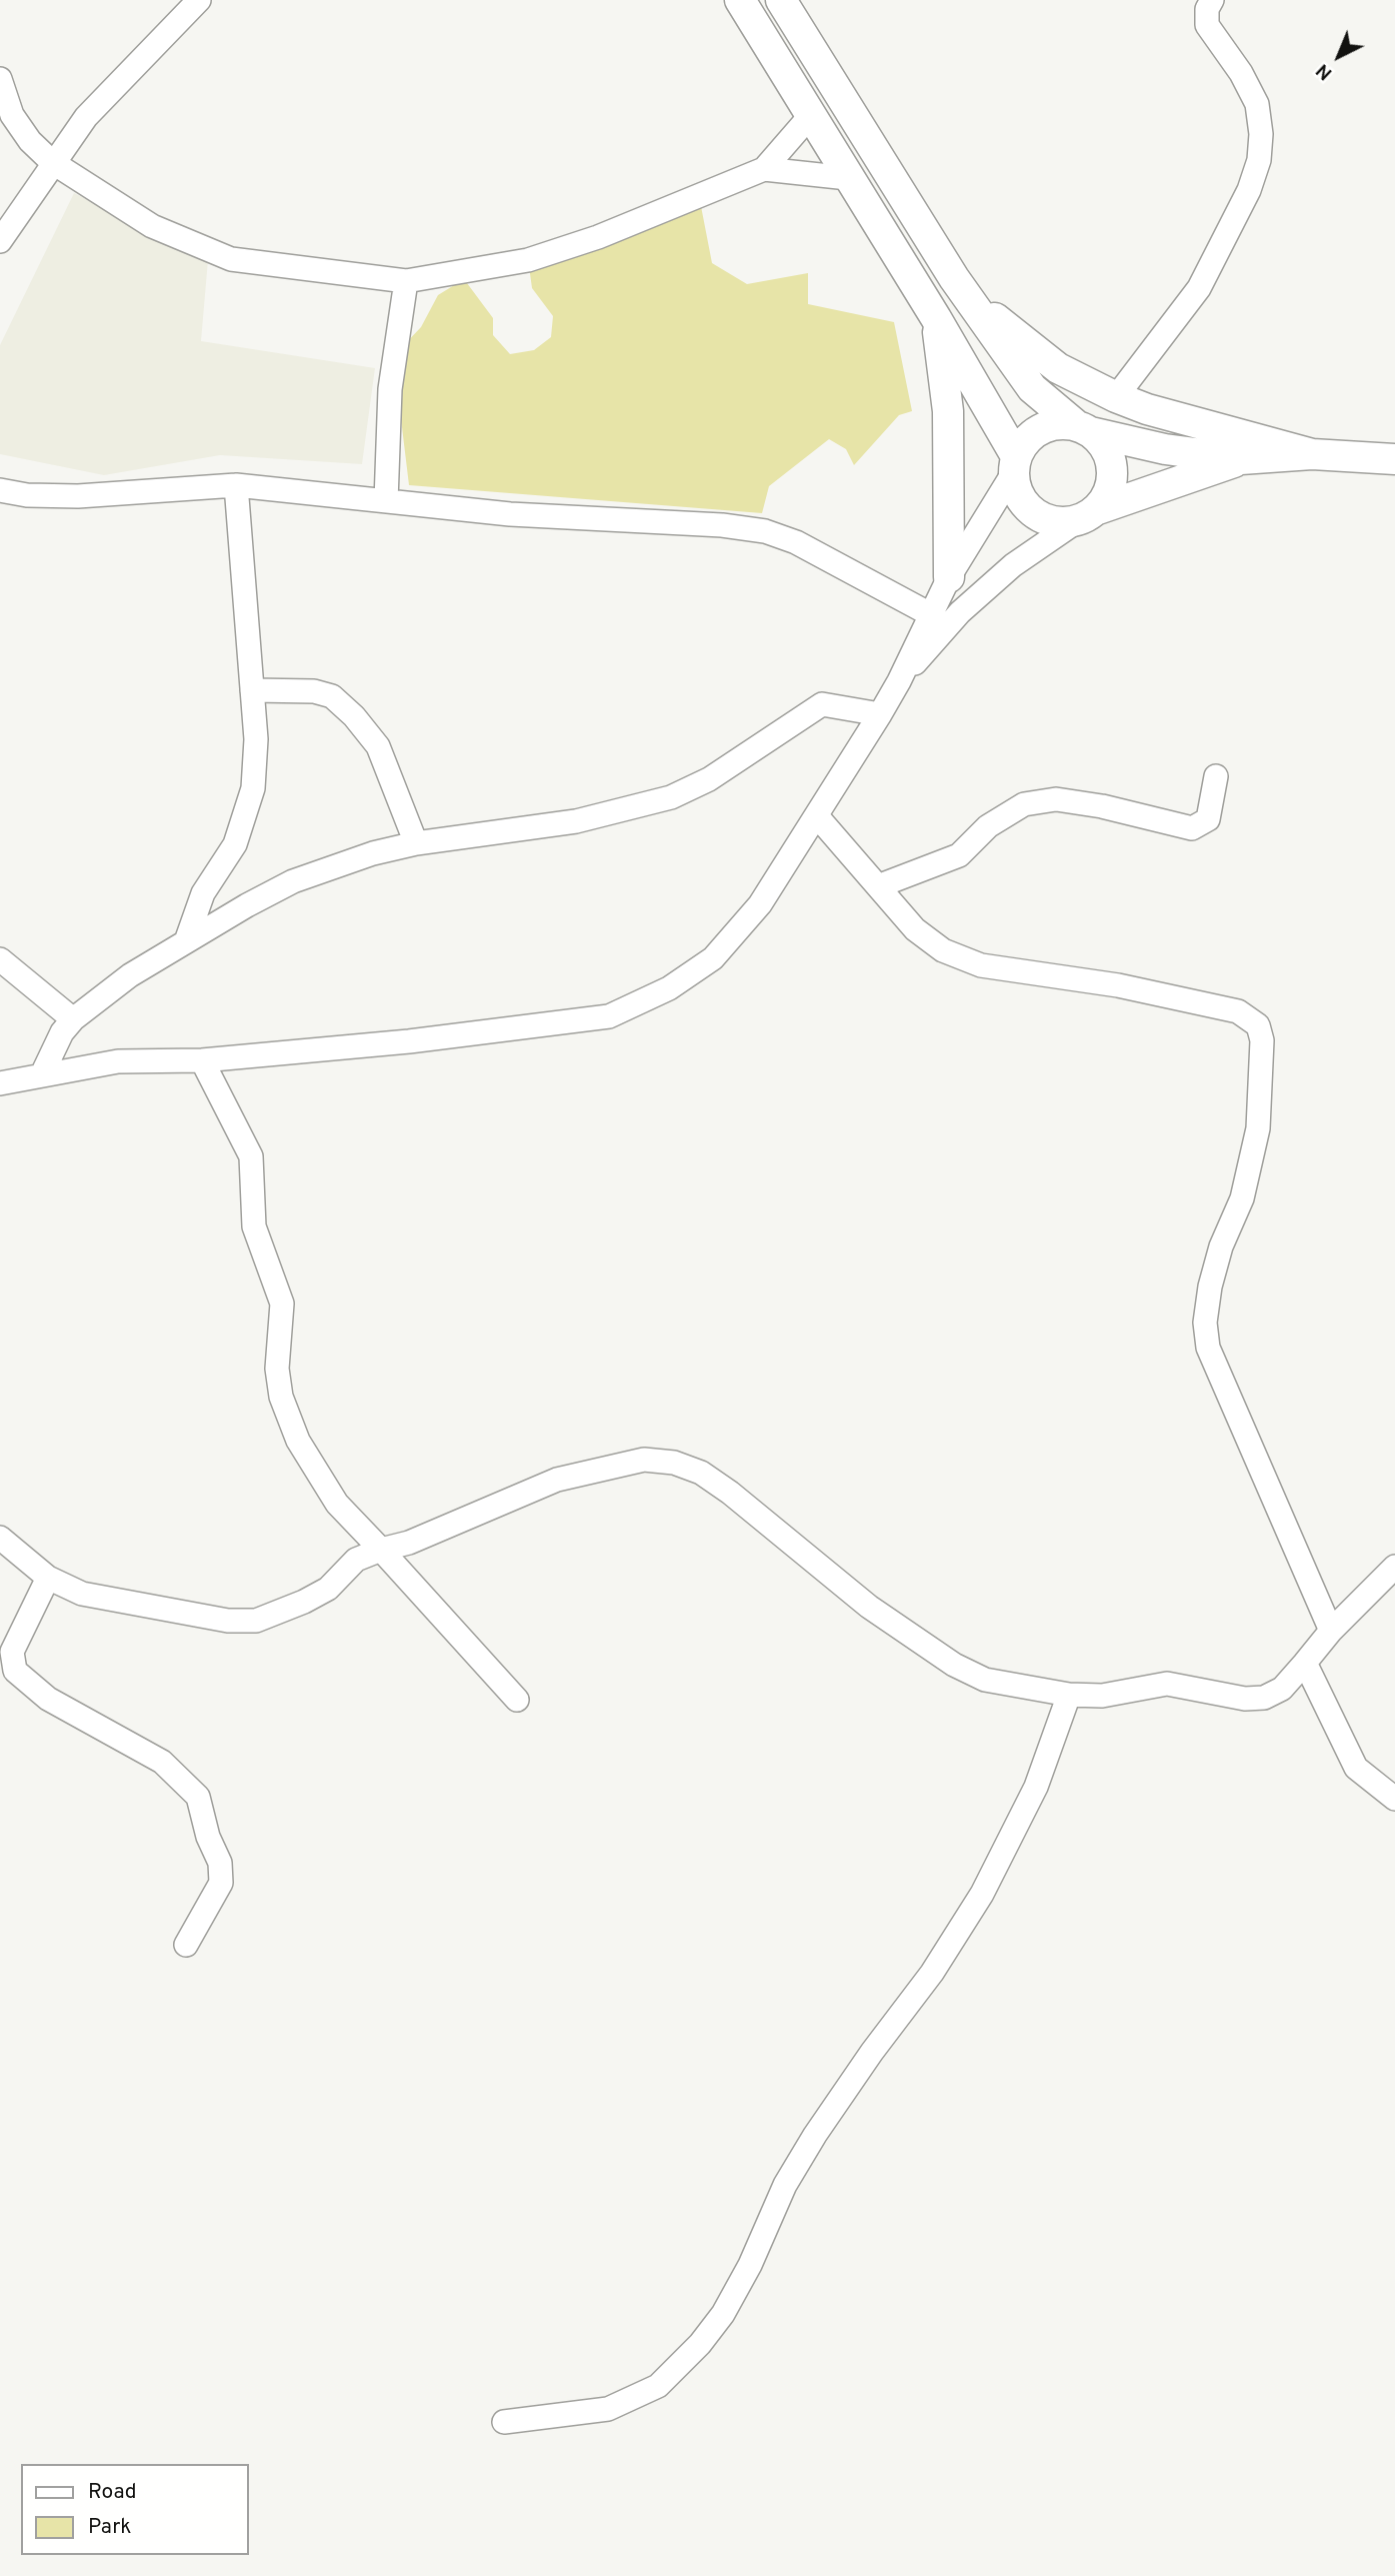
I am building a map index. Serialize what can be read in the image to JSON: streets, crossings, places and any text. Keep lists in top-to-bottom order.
{
  "legend": ["Road", "Park"],
  "north": "bottom left"
}
